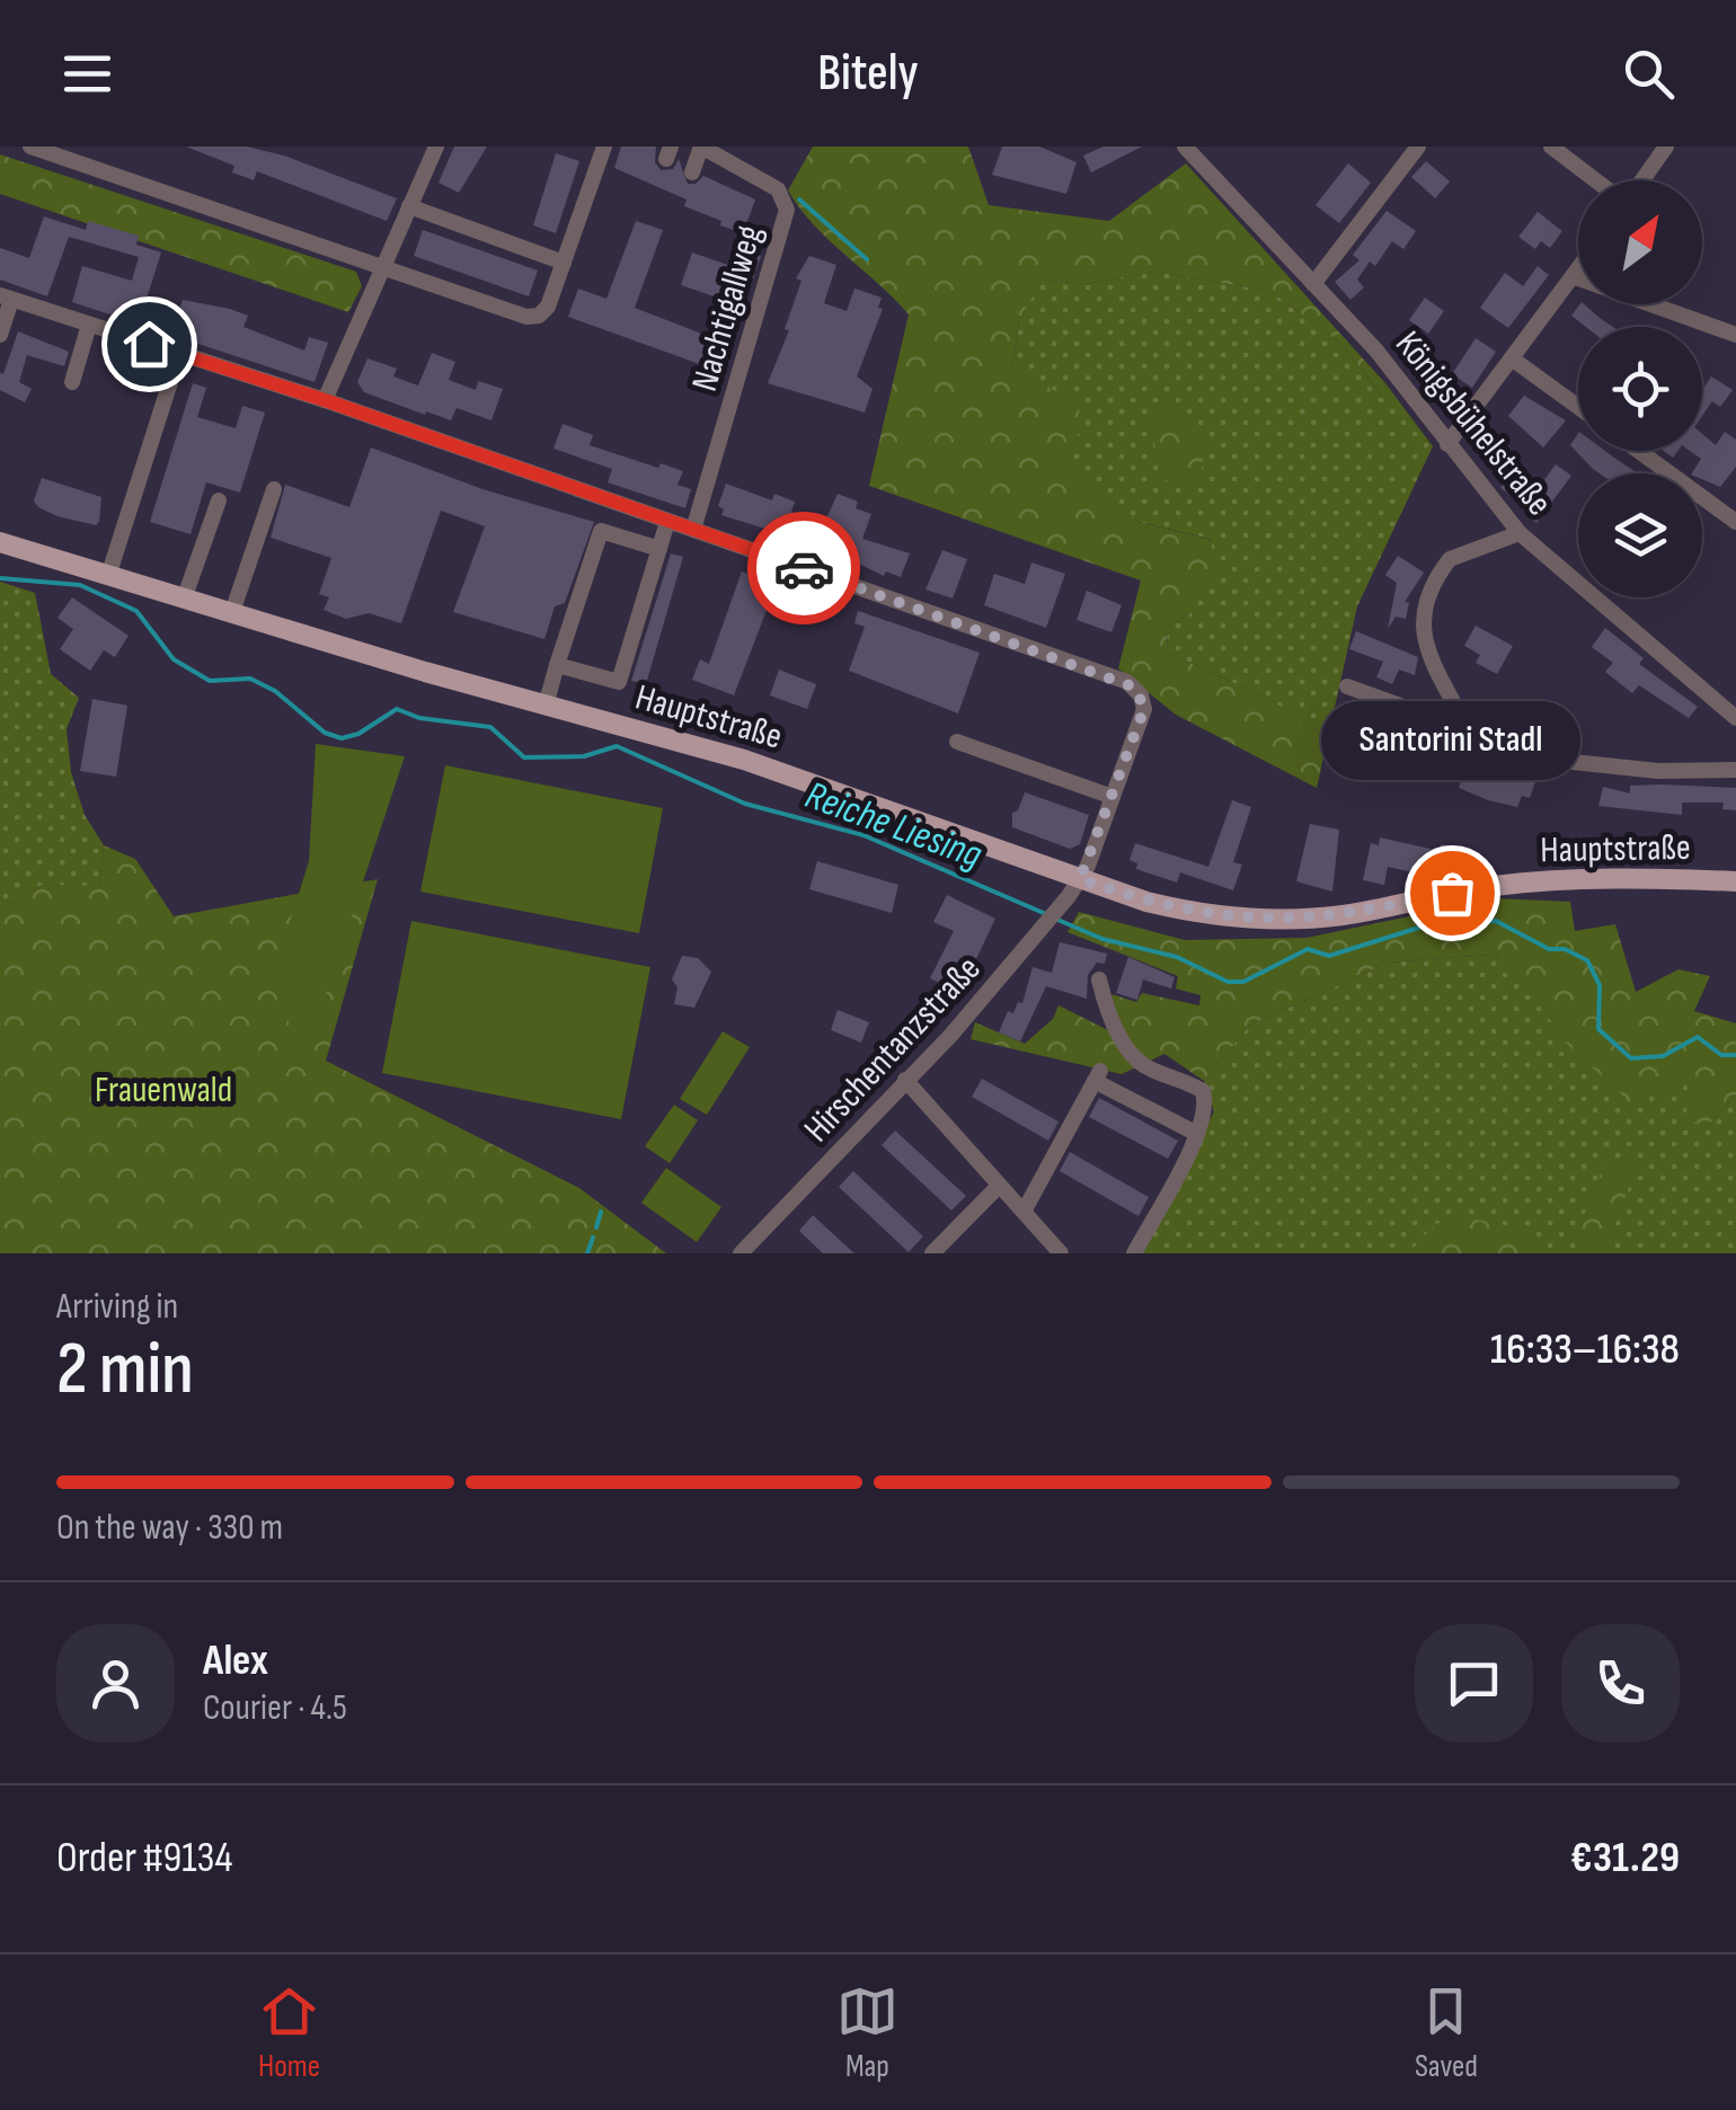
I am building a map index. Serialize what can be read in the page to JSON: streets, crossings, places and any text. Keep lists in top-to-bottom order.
{
  "streets": {
    "main road": ["Hauptstraße"],
    "street": ["Nachtigallweg", "Königsbühelstraße", "Hirschentanzstraße"]
  },
  "crossings": [
    ["Nachtigallweg", "Hirschentanzstraße"],
    ["Hauptstraße", "Hirschentanzstraße"]
  ],
  "water": ["Reiche Liesing"],
  "parks": ["Frauenwald"],
  "places": ["Santorini Stadl"],
  "north": "top right",
  "page": {
    "header": "Bitely",
    "bubble": "Santorini Stadl",
    "heading": ["2 min", "Arriving in", "16:33–16:38"],
    "panel": [
      "Alex",
      "Courier · 4.5",
      "Order #9134",
      "€31.29"
    ],
    "bar": "On the way · 330 m",
    "tabs": ["Home", "Map", "Saved"]
  }
}
